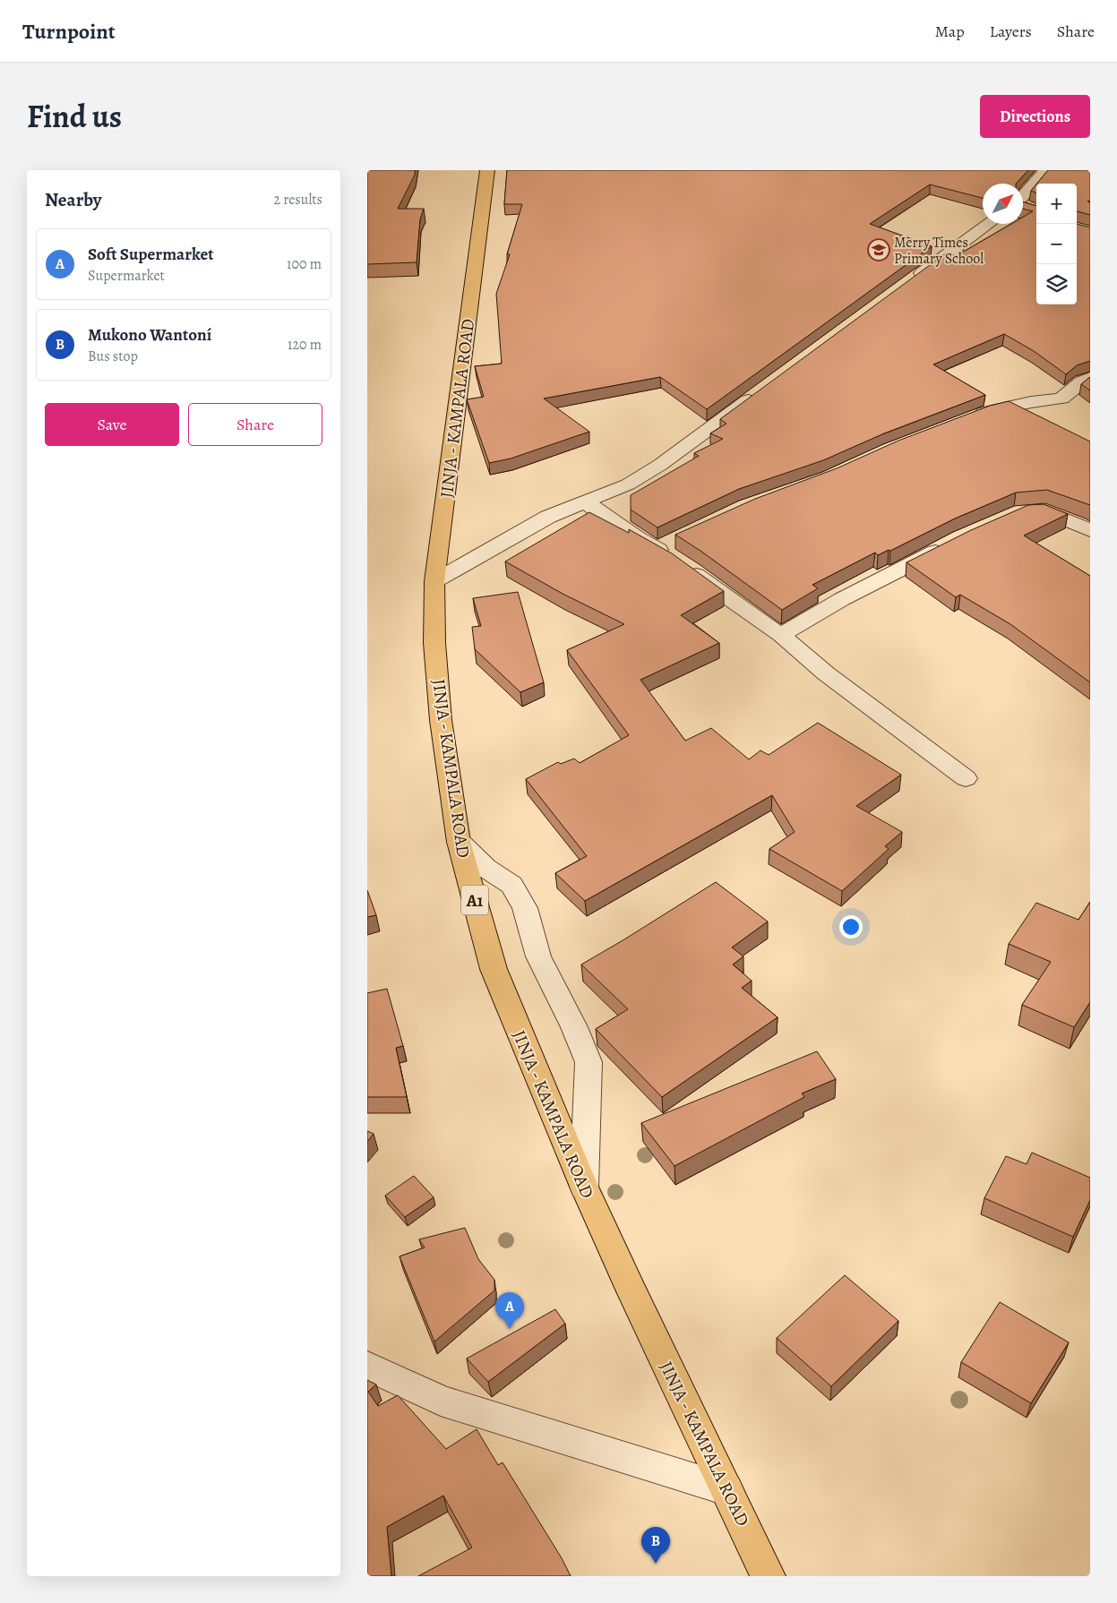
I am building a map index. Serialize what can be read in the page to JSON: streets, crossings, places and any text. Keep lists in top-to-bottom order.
{
  "streets": {
    "highway": ["JINJA - KAMPALA ROAD", "A1"]
  },
  "places": {
    "school or university": ["Merry Times Primary School"]
  },
  "north": "top right",
  "page": {
    "header": "Turnpoint",
    "nav": ["Map", "Layers", "Share"],
    "title": "Find us",
    "buttons": [
      "Directions",
      ["Save", "Share"]
    ],
    "heading": ["Nearby", "2 results"],
    "map_buttons": ["+", "−"],
    "list": [
      {
        "mark": "A",
        "name": "Soft Supermarket",
        "note": "Supermarket",
        "value": "100 m"
      },
      {
        "mark": "B",
        "name": "Mukono Wantoní",
        "note": "Bus stop",
        "value": "120 m"
      }
    ],
    "pins": ["A", "B"]
  }
}
